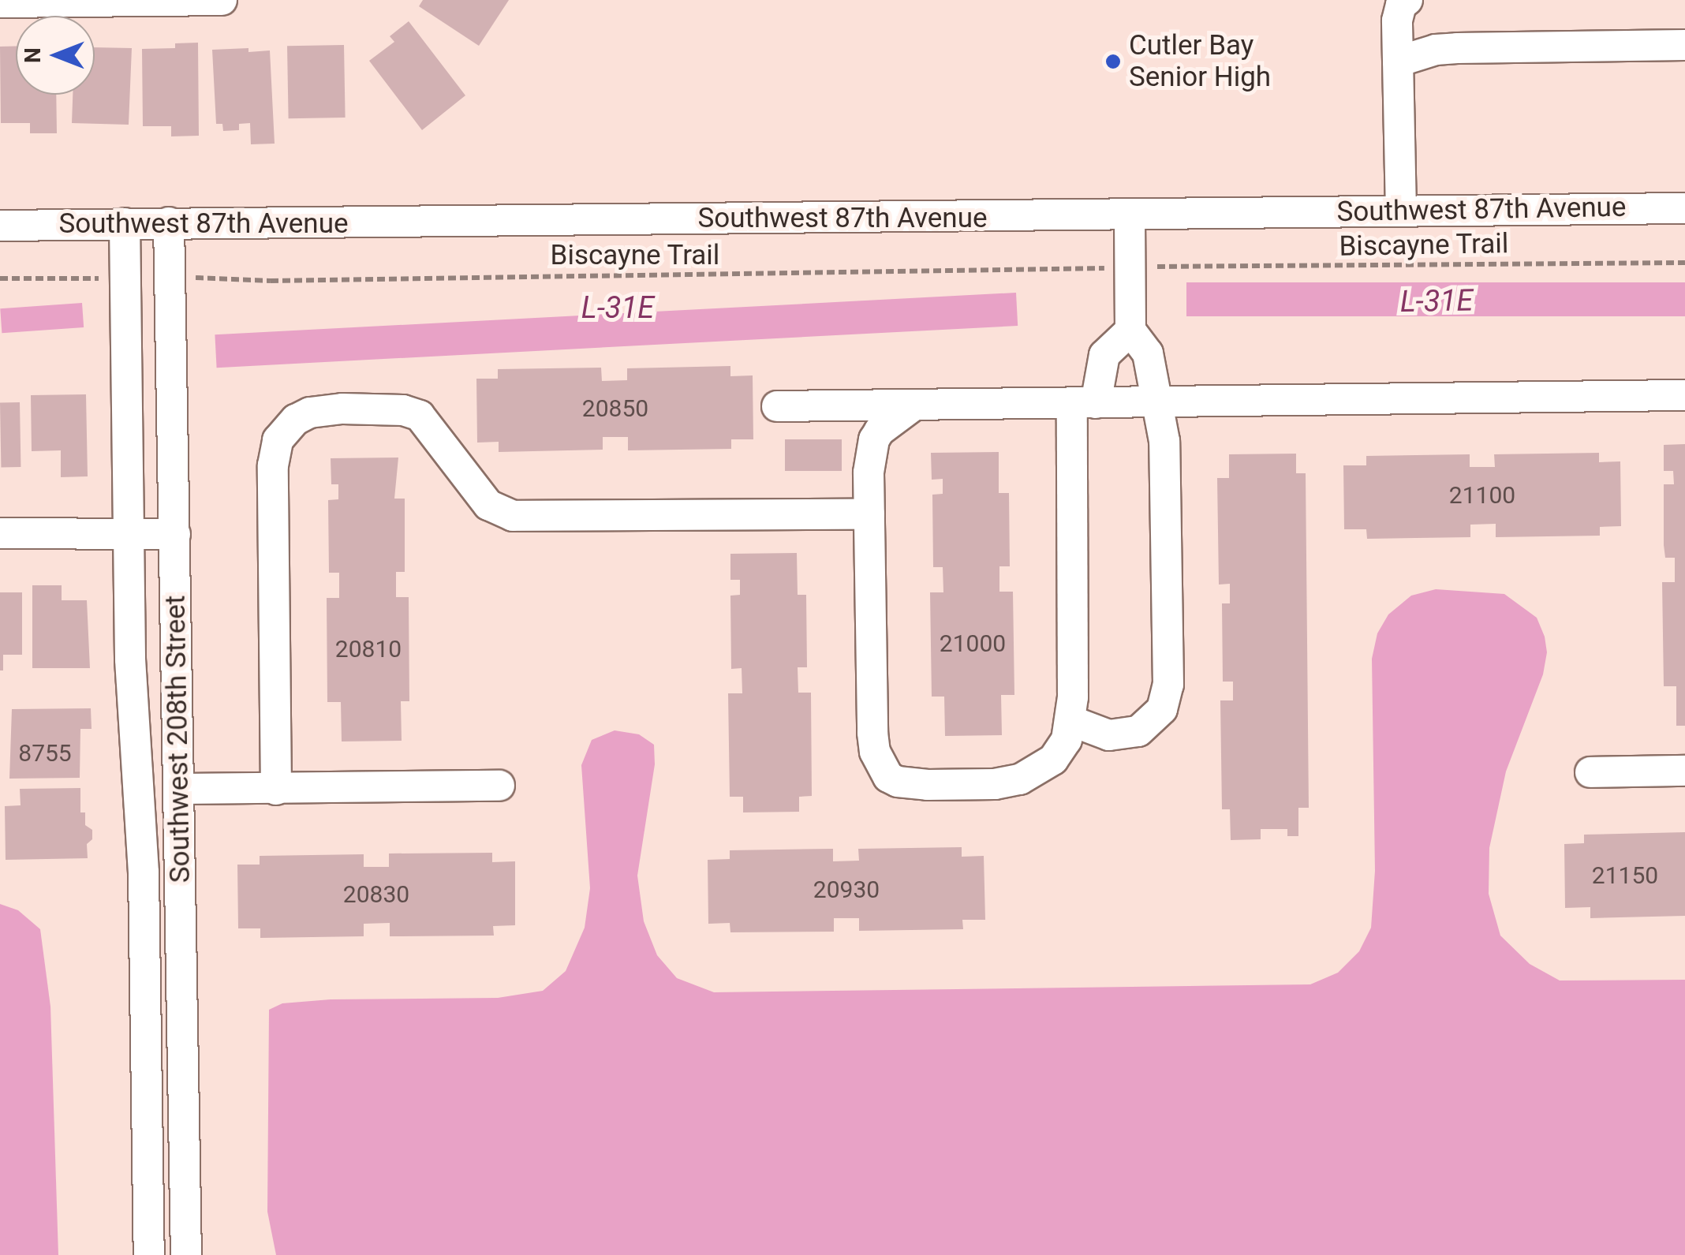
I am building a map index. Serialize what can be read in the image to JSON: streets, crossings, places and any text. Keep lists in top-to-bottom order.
{
  "streets": {
    "street": ["Southwest 87th Avenue", "Southwest 208th Street"],
    "path": ["Biscayne Trail"]
  },
  "crossings": [
    ["Southwest 87th Avenue", "Southwest 208th Street"]
  ],
  "water": ["L-31E"],
  "places": ["Cutler Bay Senior High"],
  "house_numbers": [
    "20850",
    "21100",
    "21000",
    "20810",
    "8755",
    "21150",
    "20930",
    "20830"
  ],
  "north": "left"
}
